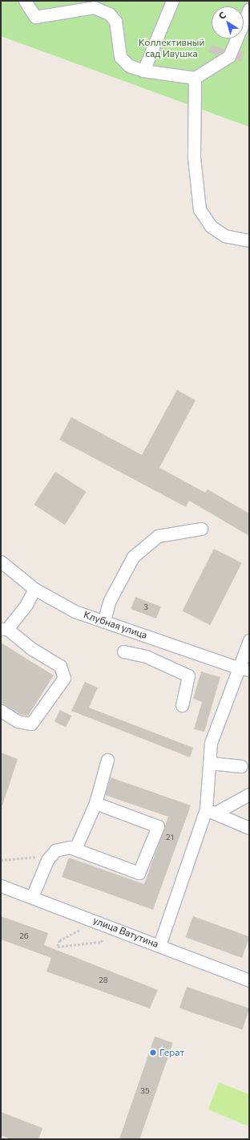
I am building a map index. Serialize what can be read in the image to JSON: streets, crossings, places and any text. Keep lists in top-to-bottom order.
{
  "streets": {
    "street": ["Клубная улица", "улица Ватутина"]
  },
  "parks": ["Коллективный сад Ивушка"],
  "places": ["Герат"],
  "house_numbers": [
    "3",
    "21",
    "26",
    "28",
    "35"
  ],
  "north": "top left"
}
